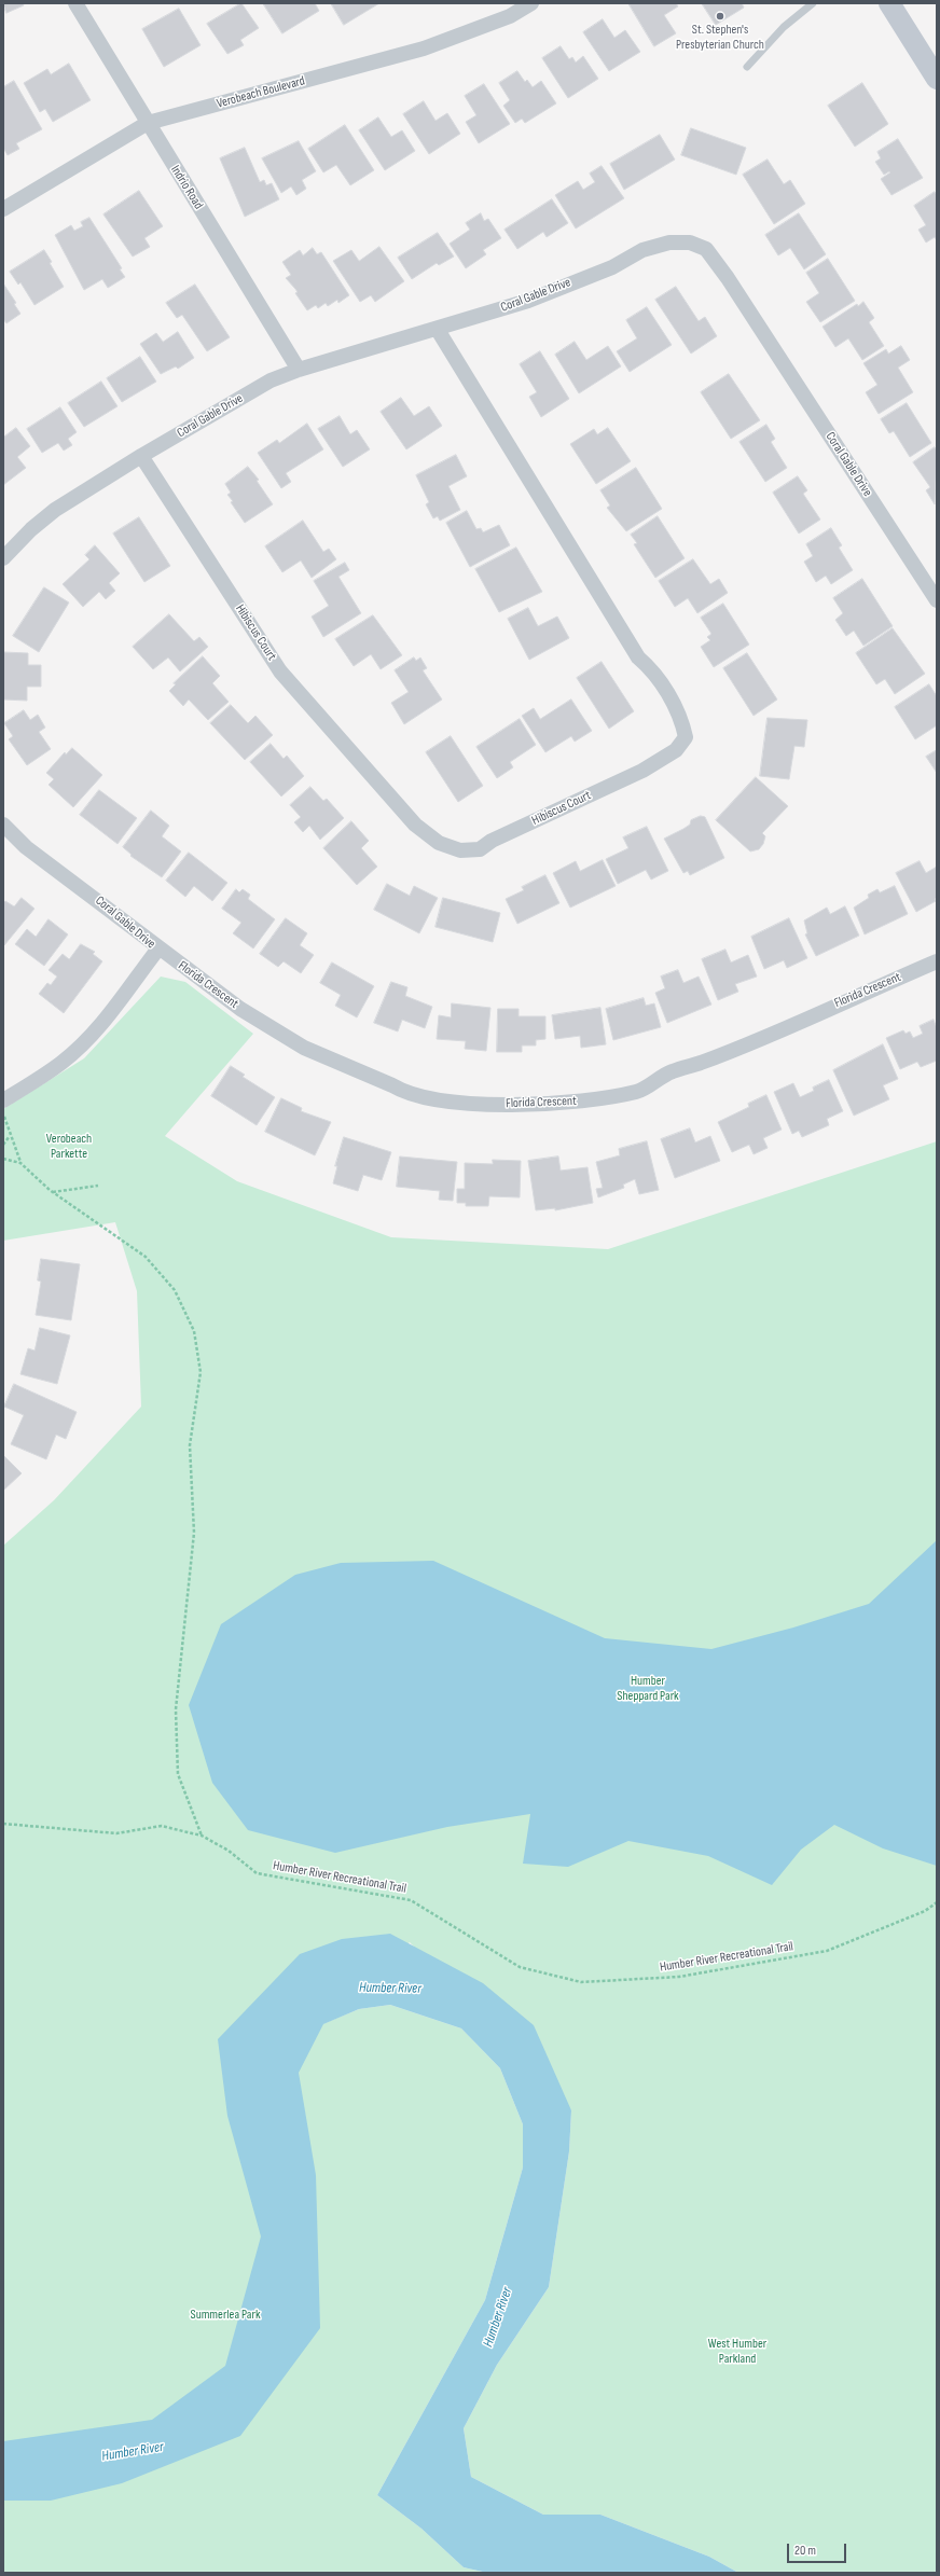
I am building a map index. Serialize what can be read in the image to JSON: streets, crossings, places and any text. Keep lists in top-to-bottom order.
{
  "streets": {
    "street": [
      "Verobeach Boulevard",
      "Indrio Road",
      "Coral Gable Drive",
      "Hibiscus Court",
      "Florida Crescent"
    ],
    "path": ["Humber River Recreational Trail"]
  },
  "crossings": [
    ["Verobeach Boulevard", "Indrio Road"],
    ["Indrio Road", "Coral Gable Drive"],
    ["Coral Gable Drive", "Hibiscus Court"],
    ["Coral Gable Drive", "Florida Crescent"]
  ],
  "water": ["Humber River"],
  "parks": [
    "Verobeach Parkette",
    "Humber Sheppard Park",
    "Summerlea Park",
    "West Humber Parkland"
  ],
  "places": ["St. Stephen's Presbyterian Church"],
  "scale_bar": "20 m"
}
